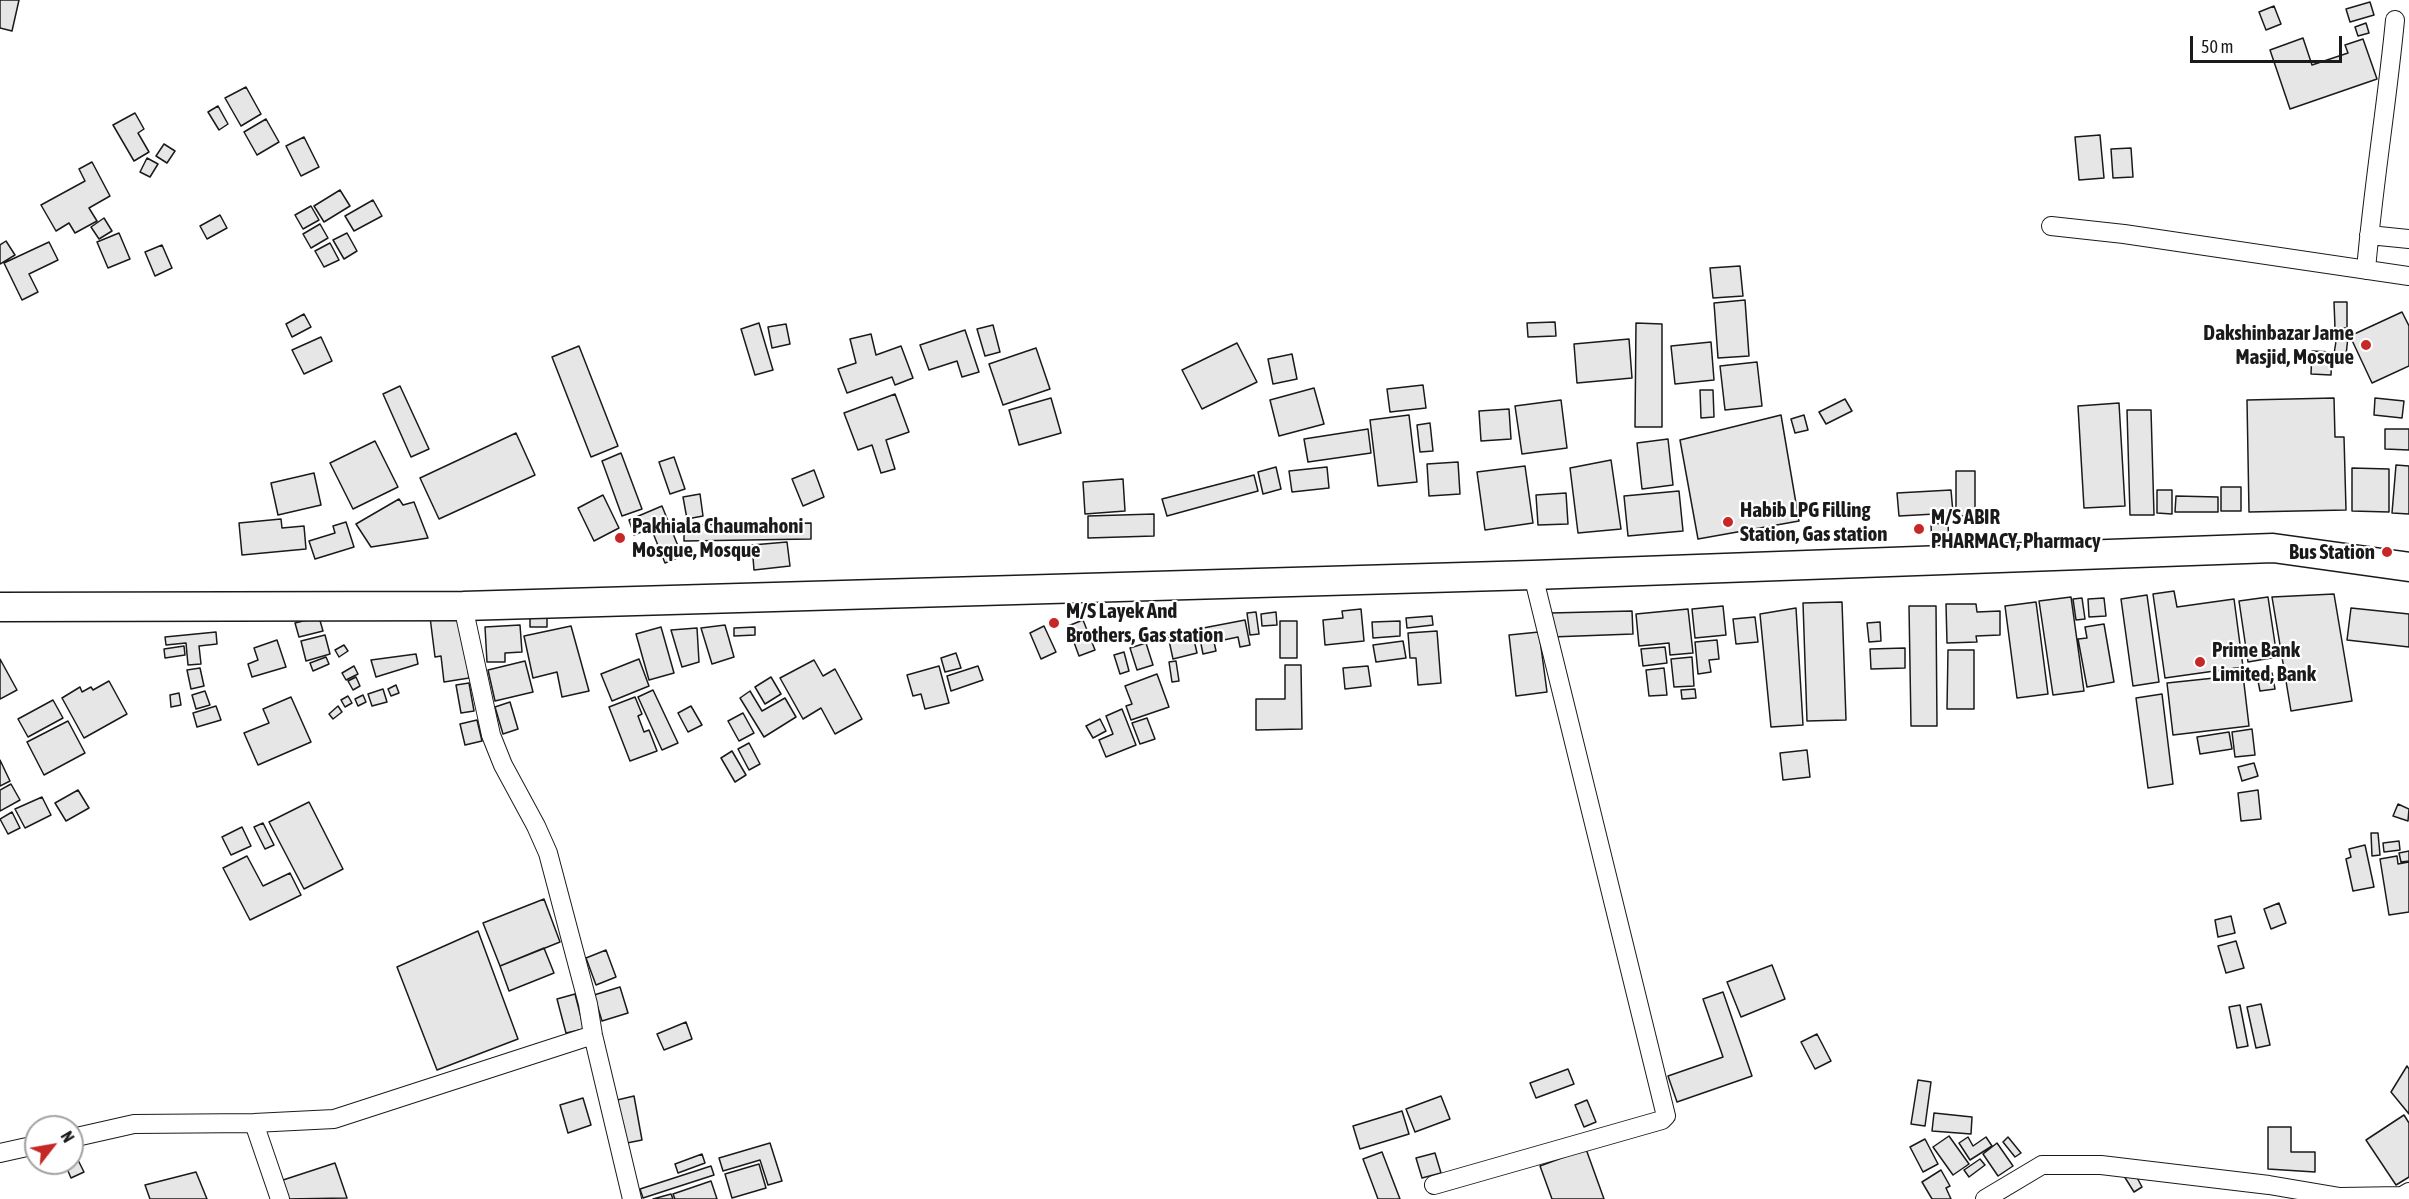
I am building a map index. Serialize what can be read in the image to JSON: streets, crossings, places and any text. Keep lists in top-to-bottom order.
{
  "places": [
    "Dakshinbazar Jame Masjid, Mosque",
    "Habib LPG Filling Station, Gas station",
    "M/S ABIR PHARMACY, Pharmacy",
    "Pakhiala Chaumahoni Mosque, Mosque",
    "Bus Station",
    "M/S Layek And Brothers, Gas station",
    "Prime Bank Limited, Bank"
  ],
  "scale_bar": "50 m",
  "north": "top right"
}
